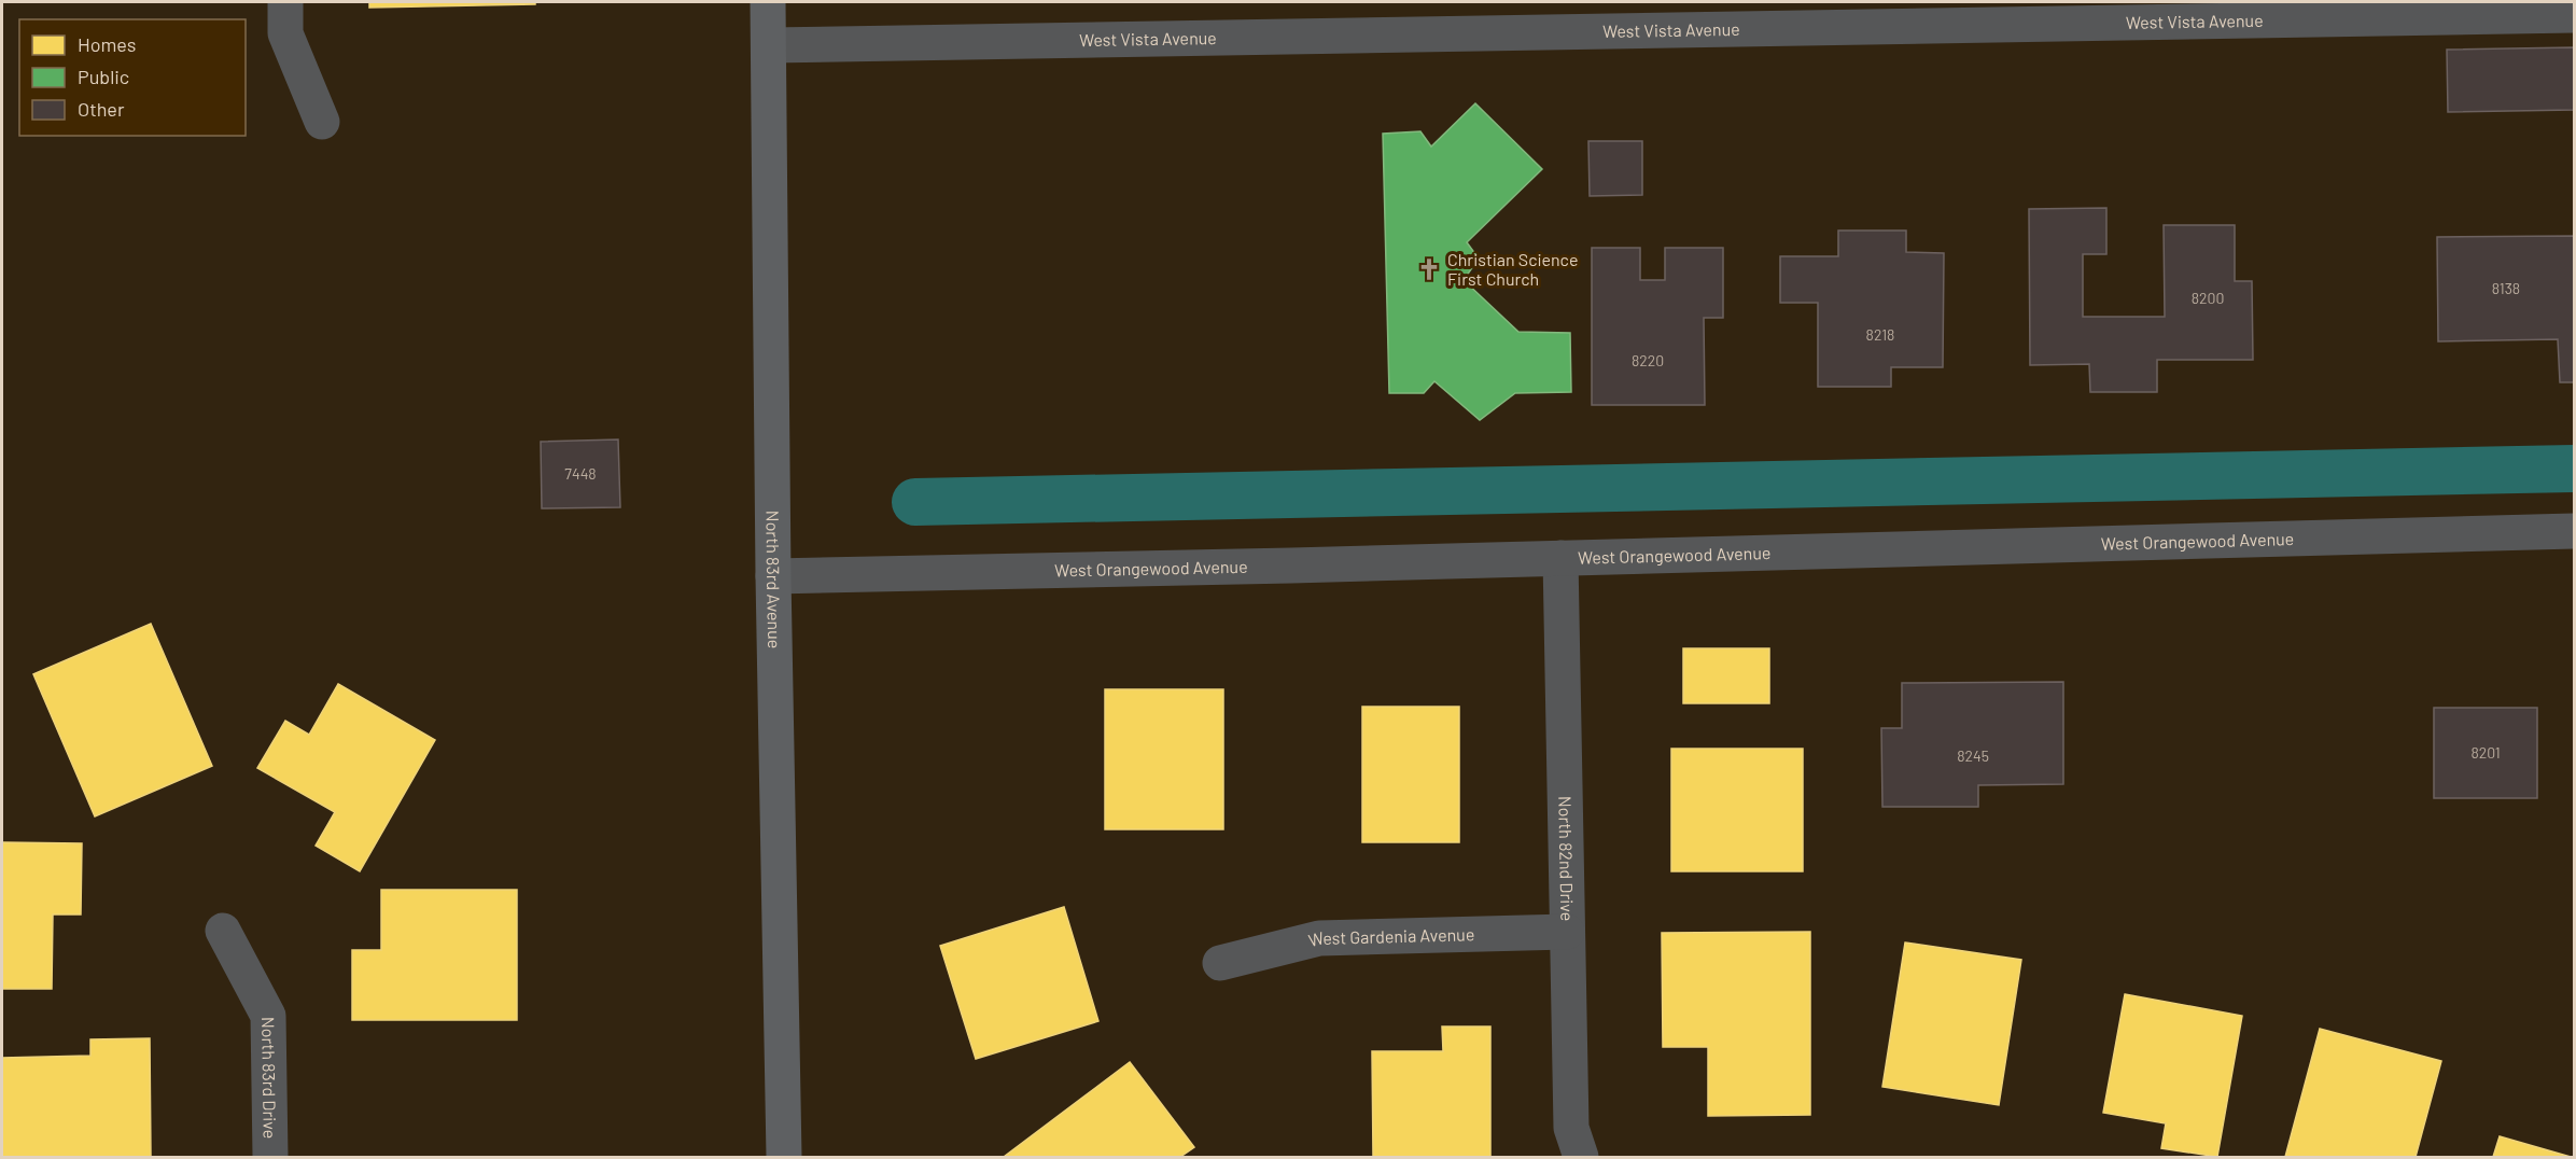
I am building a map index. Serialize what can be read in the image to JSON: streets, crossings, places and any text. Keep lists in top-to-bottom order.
{
  "streets": {
    "main road": ["North 83rd Avenue"],
    "street": [
      "West Vista Avenue",
      "West Orangewood Avenue",
      "North 82nd Drive",
      "West Gardenia Avenue",
      "North 83rd Drive"
    ]
  },
  "crossings": [
    ["West Vista Avenue", "North 83rd Avenue"],
    ["West Orangewood Avenue", "North 83rd Avenue"],
    ["West Orangewood Avenue", "North 82nd Drive"],
    ["North 82nd Drive", "West Gardenia Avenue"]
  ],
  "places": {
    "church": ["Christian Science First Church"]
  },
  "house_numbers": [
    "8138",
    "8200",
    "8218",
    "8220",
    "7448",
    "8201",
    "8245"
  ],
  "legend": ["Homes", "Public", "Other"]
}
